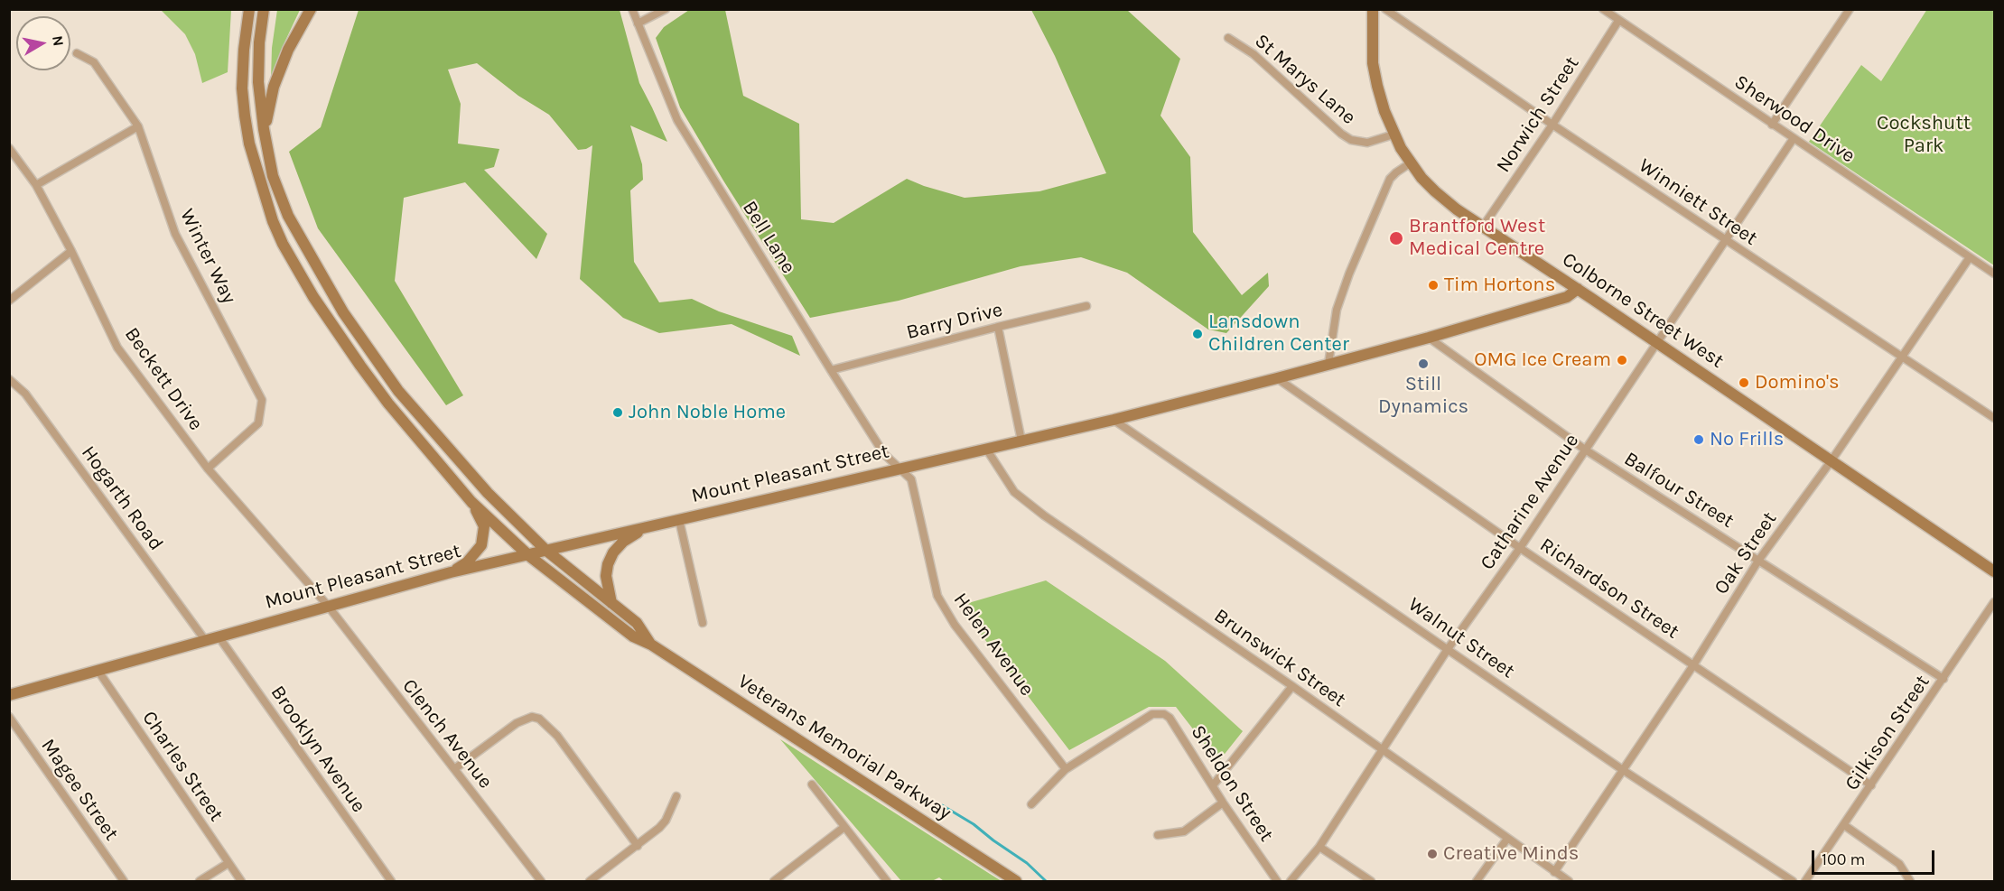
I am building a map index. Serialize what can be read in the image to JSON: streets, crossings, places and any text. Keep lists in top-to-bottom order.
{
  "streets": {
    "main road": ["Colborne Street West", "Mount Pleasant Street", "Veterans Memorial Parkway"],
    "street": [
      "St Marys Lane",
      "Norwich Street",
      "Sherwood Drive",
      "Winniett Street",
      "Bell Lane",
      "Winter Way",
      "Barry Drive",
      "Beckett Drive",
      "Balfour Street",
      "Hogarth Road",
      "Catharine Avenue",
      "Oak Street",
      "Richardson Street",
      "Walnut Street",
      "Helen Avenue",
      "Brunswick Street",
      "Gilkison Street",
      "Clench Avenue",
      "Brooklyn Avenue",
      "Charles Street",
      "Sheldon Street",
      "Magee Street"
    ]
  },
  "crossings": [
    ["St Marys Lane", "Colborne Street West"],
    ["Norwich Street", "Sherwood Drive"],
    ["Norwich Street", "Winniett Street"],
    ["Norwich Street", "Colborne Street West"],
    ["Sherwood Drive", "Catharine Avenue"],
    ["Sherwood Drive", "Oak Street"],
    ["Winniett Street", "Catharine Avenue"],
    ["Winniett Street", "Oak Street"],
    ["Bell Lane", "Barry Drive"],
    ["Bell Lane", "Mount Pleasant Street"],
    ["Bell Lane", "Helen Avenue"],
    ["Winter Way", "Beckett Drive"],
    ["Colborne Street West", "Mount Pleasant Street"],
    ["Colborne Street West", "Catharine Avenue"],
    ["Colborne Street West", "Oak Street"],
    ["Beckett Drive", "Mount Pleasant Street"],
    ["Beckett Drive", "Clench Avenue"],
    ["Mount Pleasant Street", "Balfour Street"],
    ["Mount Pleasant Street", "Hogarth Road"],
    ["Mount Pleasant Street", "Richardson Street"],
    ["Mount Pleasant Street", "Walnut Street"],
    ["Mount Pleasant Street", "Helen Avenue"],
    ["Mount Pleasant Street", "Brunswick Street"],
    ["Mount Pleasant Street", "Clench Avenue"],
    ["Mount Pleasant Street", "Veterans Memorial Parkway"],
    ["Mount Pleasant Street", "Brooklyn Avenue"],
    ["Mount Pleasant Street", "Charles Street"],
    ["Balfour Street", "Catharine Avenue"],
    ["Balfour Street", "Oak Street"],
    ["Balfour Street", "Gilkison Street"],
    ["Catharine Avenue", "Richardson Street"],
    ["Catharine Avenue", "Walnut Street"],
    ["Catharine Avenue", "Brunswick Street"],
    ["Oak Street", "Richardson Street"],
    ["Oak Street", "Walnut Street"],
    ["Oak Street", "Brunswick Street"],
    ["Richardson Street", "Gilkison Street"],
    ["Helen Avenue", "Sheldon Street"]
  ],
  "parks": ["Cockshutt Park"],
  "places": [
    "Brantford West Medical Centre",
    "Tim Hortons",
    "Lansdown Children Center",
    "OMG Ice Cream",
    "Still Dynamics",
    "Domino's",
    "John Noble Home",
    "No Frills",
    "Creative Minds"
  ],
  "scale_bar": "100 m",
  "north": "right"
}
